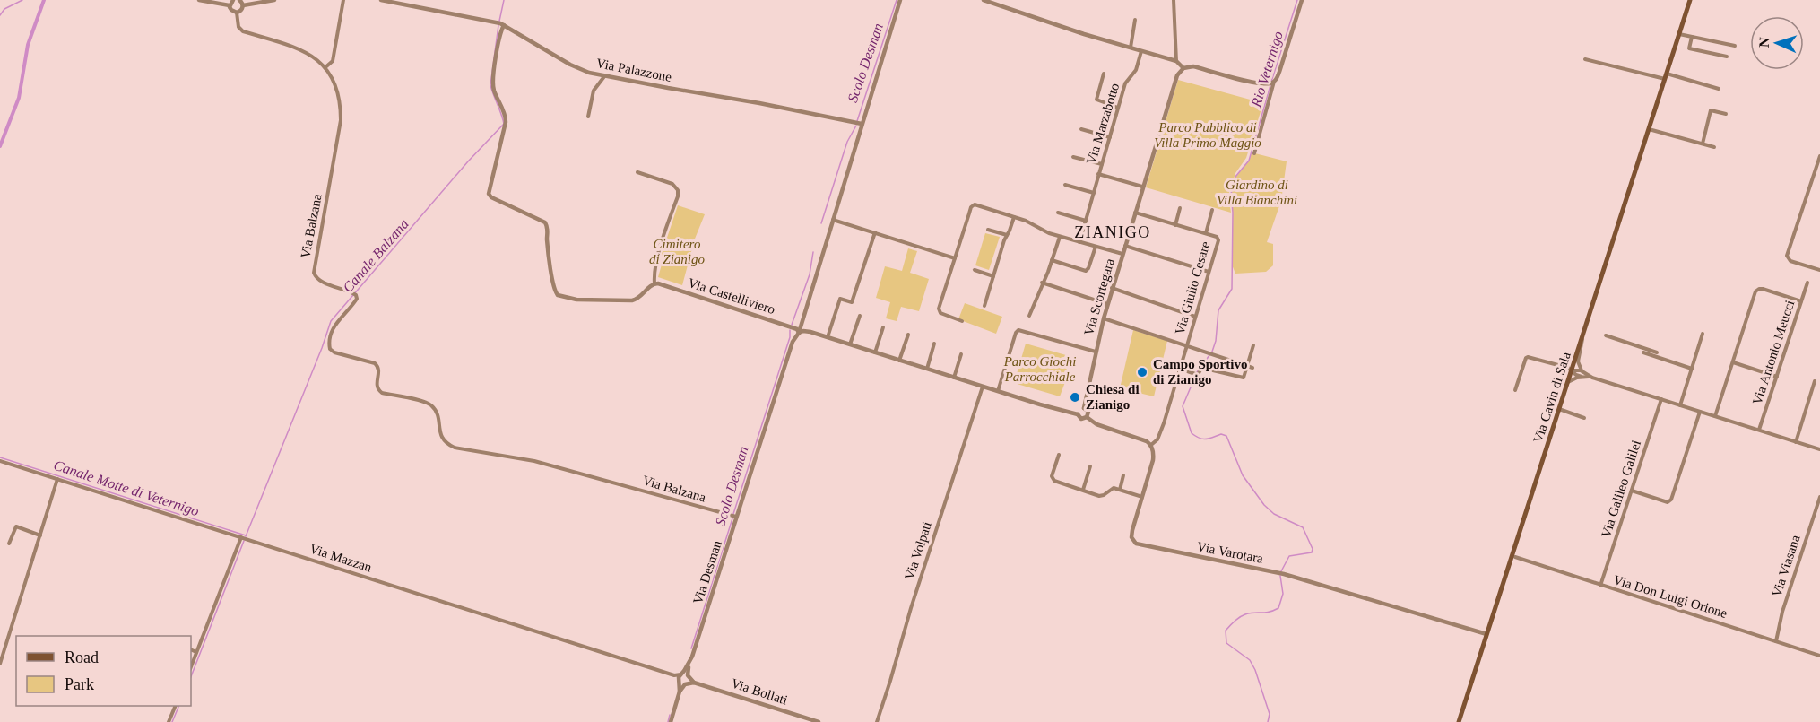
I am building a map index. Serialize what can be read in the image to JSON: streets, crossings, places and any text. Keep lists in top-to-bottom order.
{
  "streets": {
    "main road": ["Via Cavin di Sala"],
    "street": [
      "Via Palazzone",
      "Via Marzabotto",
      "Via Balzana",
      "Via Giulio Cesare",
      "Via Castelliviero",
      "Via Scortegara",
      "Via Antonio Meucci",
      "Via Galileo Galilei",
      "Via Volpati",
      "Via Varotara",
      "Via Mazzan",
      "Via Viasana",
      "Via Desman",
      "Via Don Luigi Orione",
      "Via Bollati"
    ]
  },
  "crossings": [
    ["Via Palazzone", "Via Desman"],
    ["Via Marzabotto", "Via Scortegara"],
    ["Via Balzana", "Via Desman"],
    ["Via Giulio Cesare", "Via Varotara"],
    ["Via Castelliviero", "Via Desman"],
    ["Via Cavin di Sala", "Via Varotara"],
    ["Via Galileo Galilei", "Via Don Luigi Orione"],
    ["Via Mazzan", "Via Desman"],
    ["Via Viasana", "Via Don Luigi Orione"],
    ["Via Desman", "Via Bollati"]
  ],
  "districts": ["ZIANIGO"],
  "water": [
    "Scolo Desman",
    "Rio Veternigo",
    "Canale Balzana",
    "Canale Motte di Veternigo"
  ],
  "parks": [
    "Parco Pubblico di Villa Primo Maggio",
    "Giardino di Villa Bianchini",
    "Cimitero di Zianigo",
    "Parco Giochi Parrocchiale"
  ],
  "places": ["Campo Sportivo di Zianigo", "Chiesa di Zianigo"],
  "legend": ["Road", "Park"],
  "north": "left"
}
